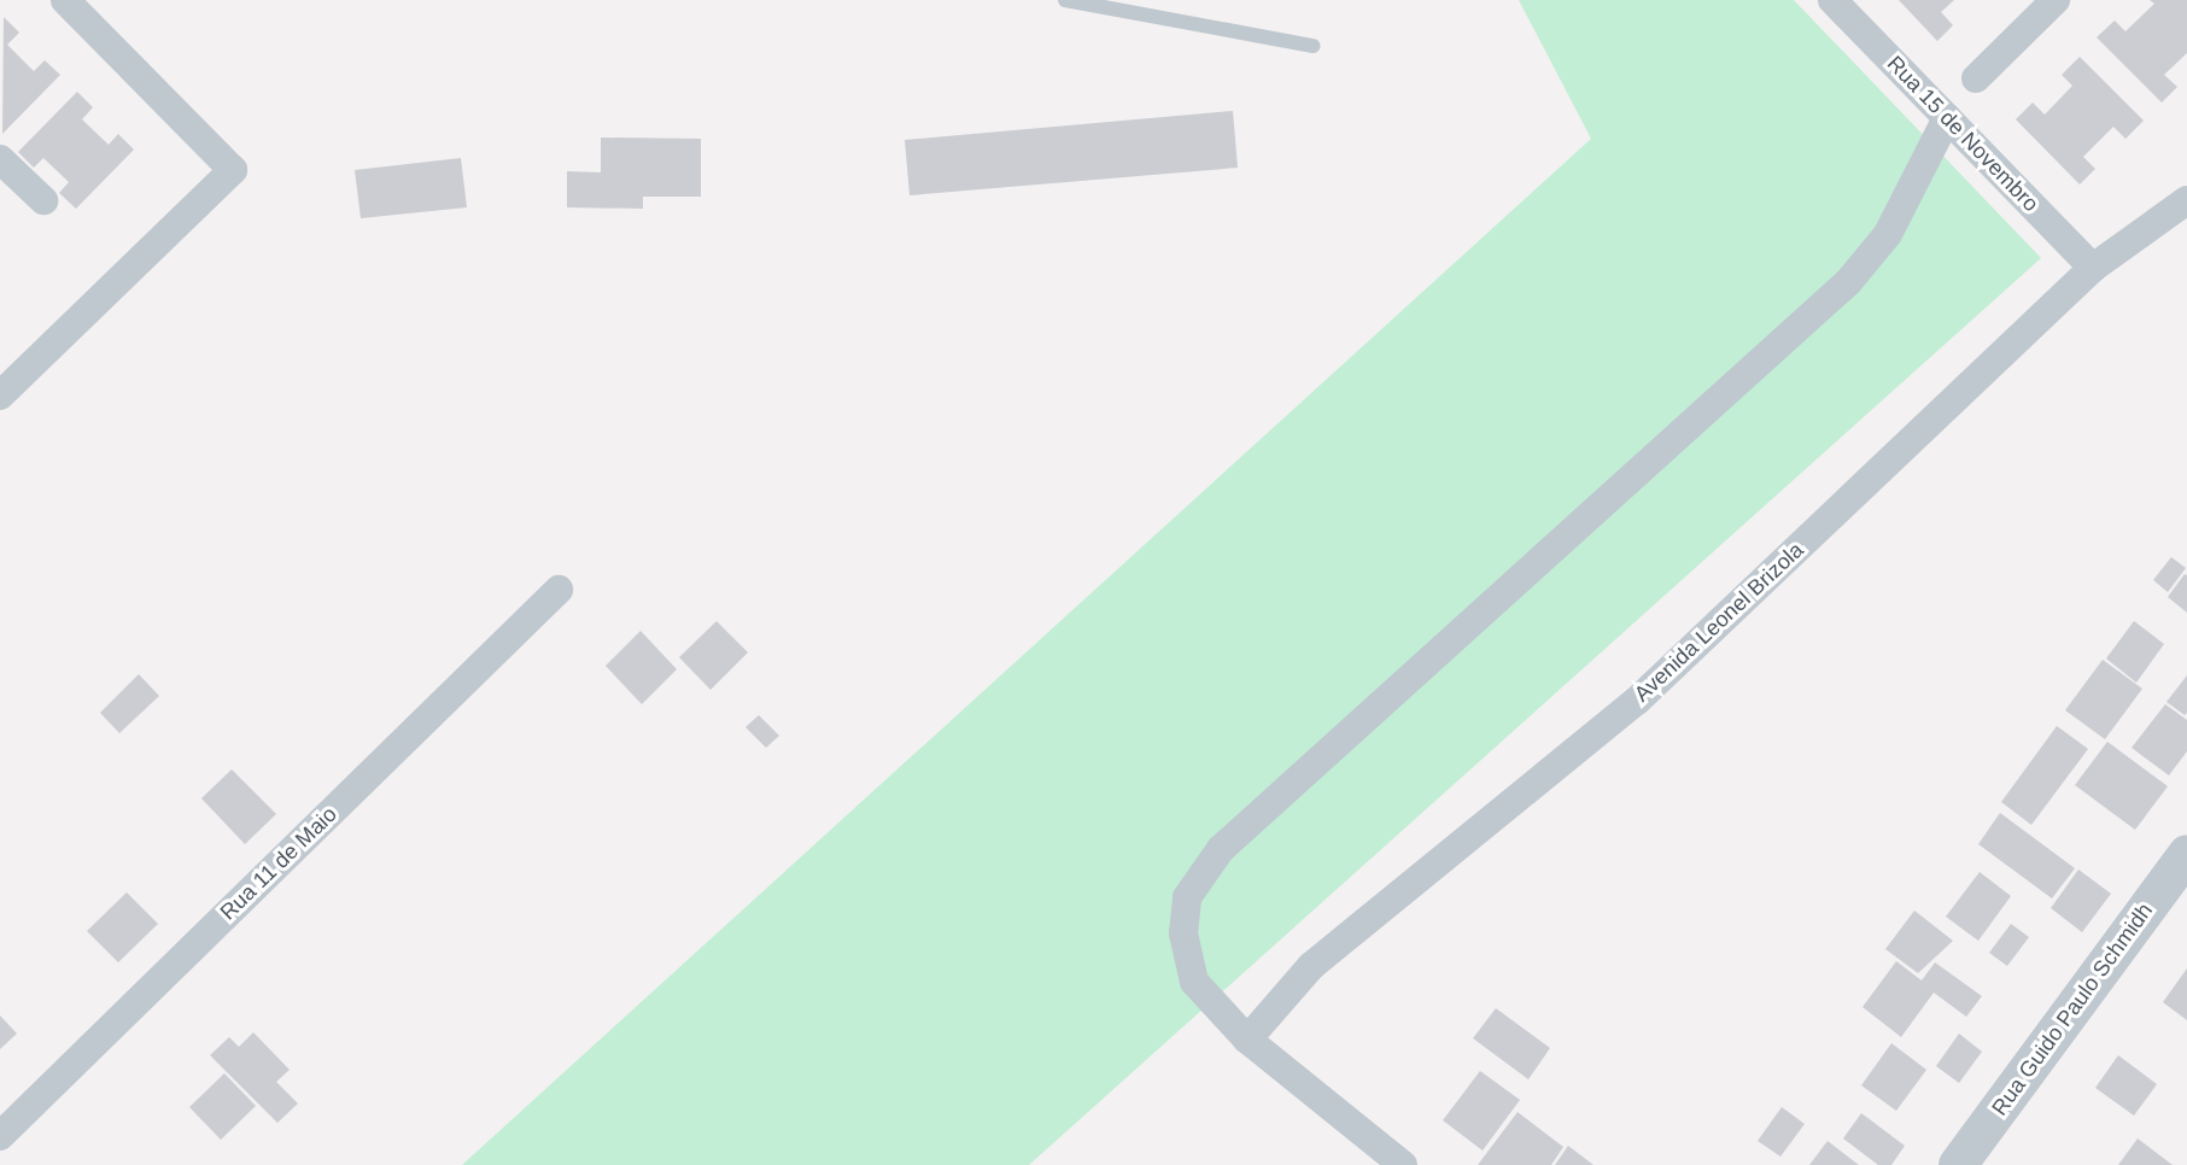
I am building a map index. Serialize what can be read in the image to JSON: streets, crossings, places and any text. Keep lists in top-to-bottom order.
{
  "streets": {
    "street": [
      "Rua 15 de Novembro",
      "Avenida Leonel Brizola",
      "Rua 11 de Maio",
      "Rua Guido Paulo Schmidh"
    ]
  },
  "crossings": [
    ["Rua 15 de Novembro", "Avenida Leonel Brizola"]
  ]
}
